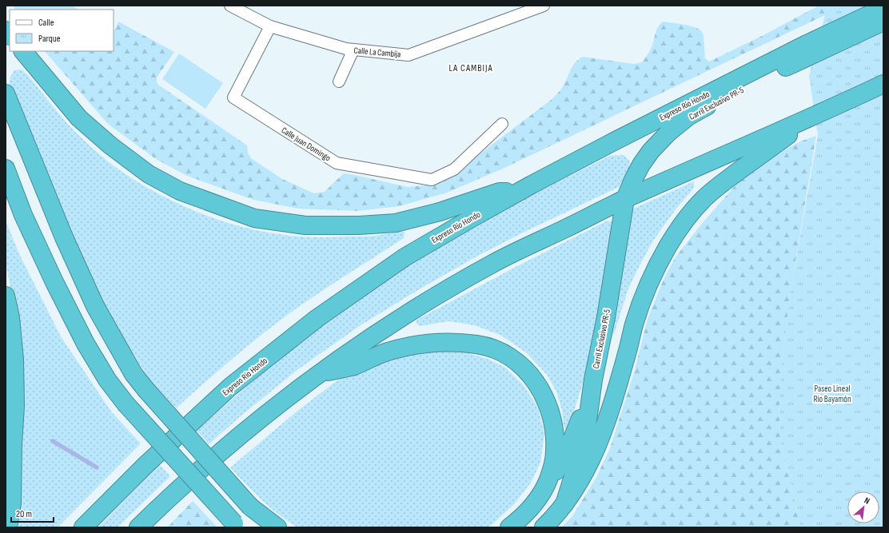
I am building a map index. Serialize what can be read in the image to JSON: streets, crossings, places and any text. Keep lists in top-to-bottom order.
{
  "streets": {
    "highway": ["Carril Exclusivo PR-5", "Expreso Río Hondo"],
    "street": ["Calle La Cambija", "Calle Juan Domingo"]
  },
  "crossings": [
    ["Calle La Cambija", "Calle Juan Domingo"],
    ["Carril Exclusivo PR-5", "Expreso Río Hondo"]
  ],
  "districts": ["LA CAMBIJA"],
  "parks": ["Paseo Lineal Río Bayamón"],
  "legend": ["Calle", "Parque"],
  "scale_bar": "20 m",
  "north": "top right"
}
